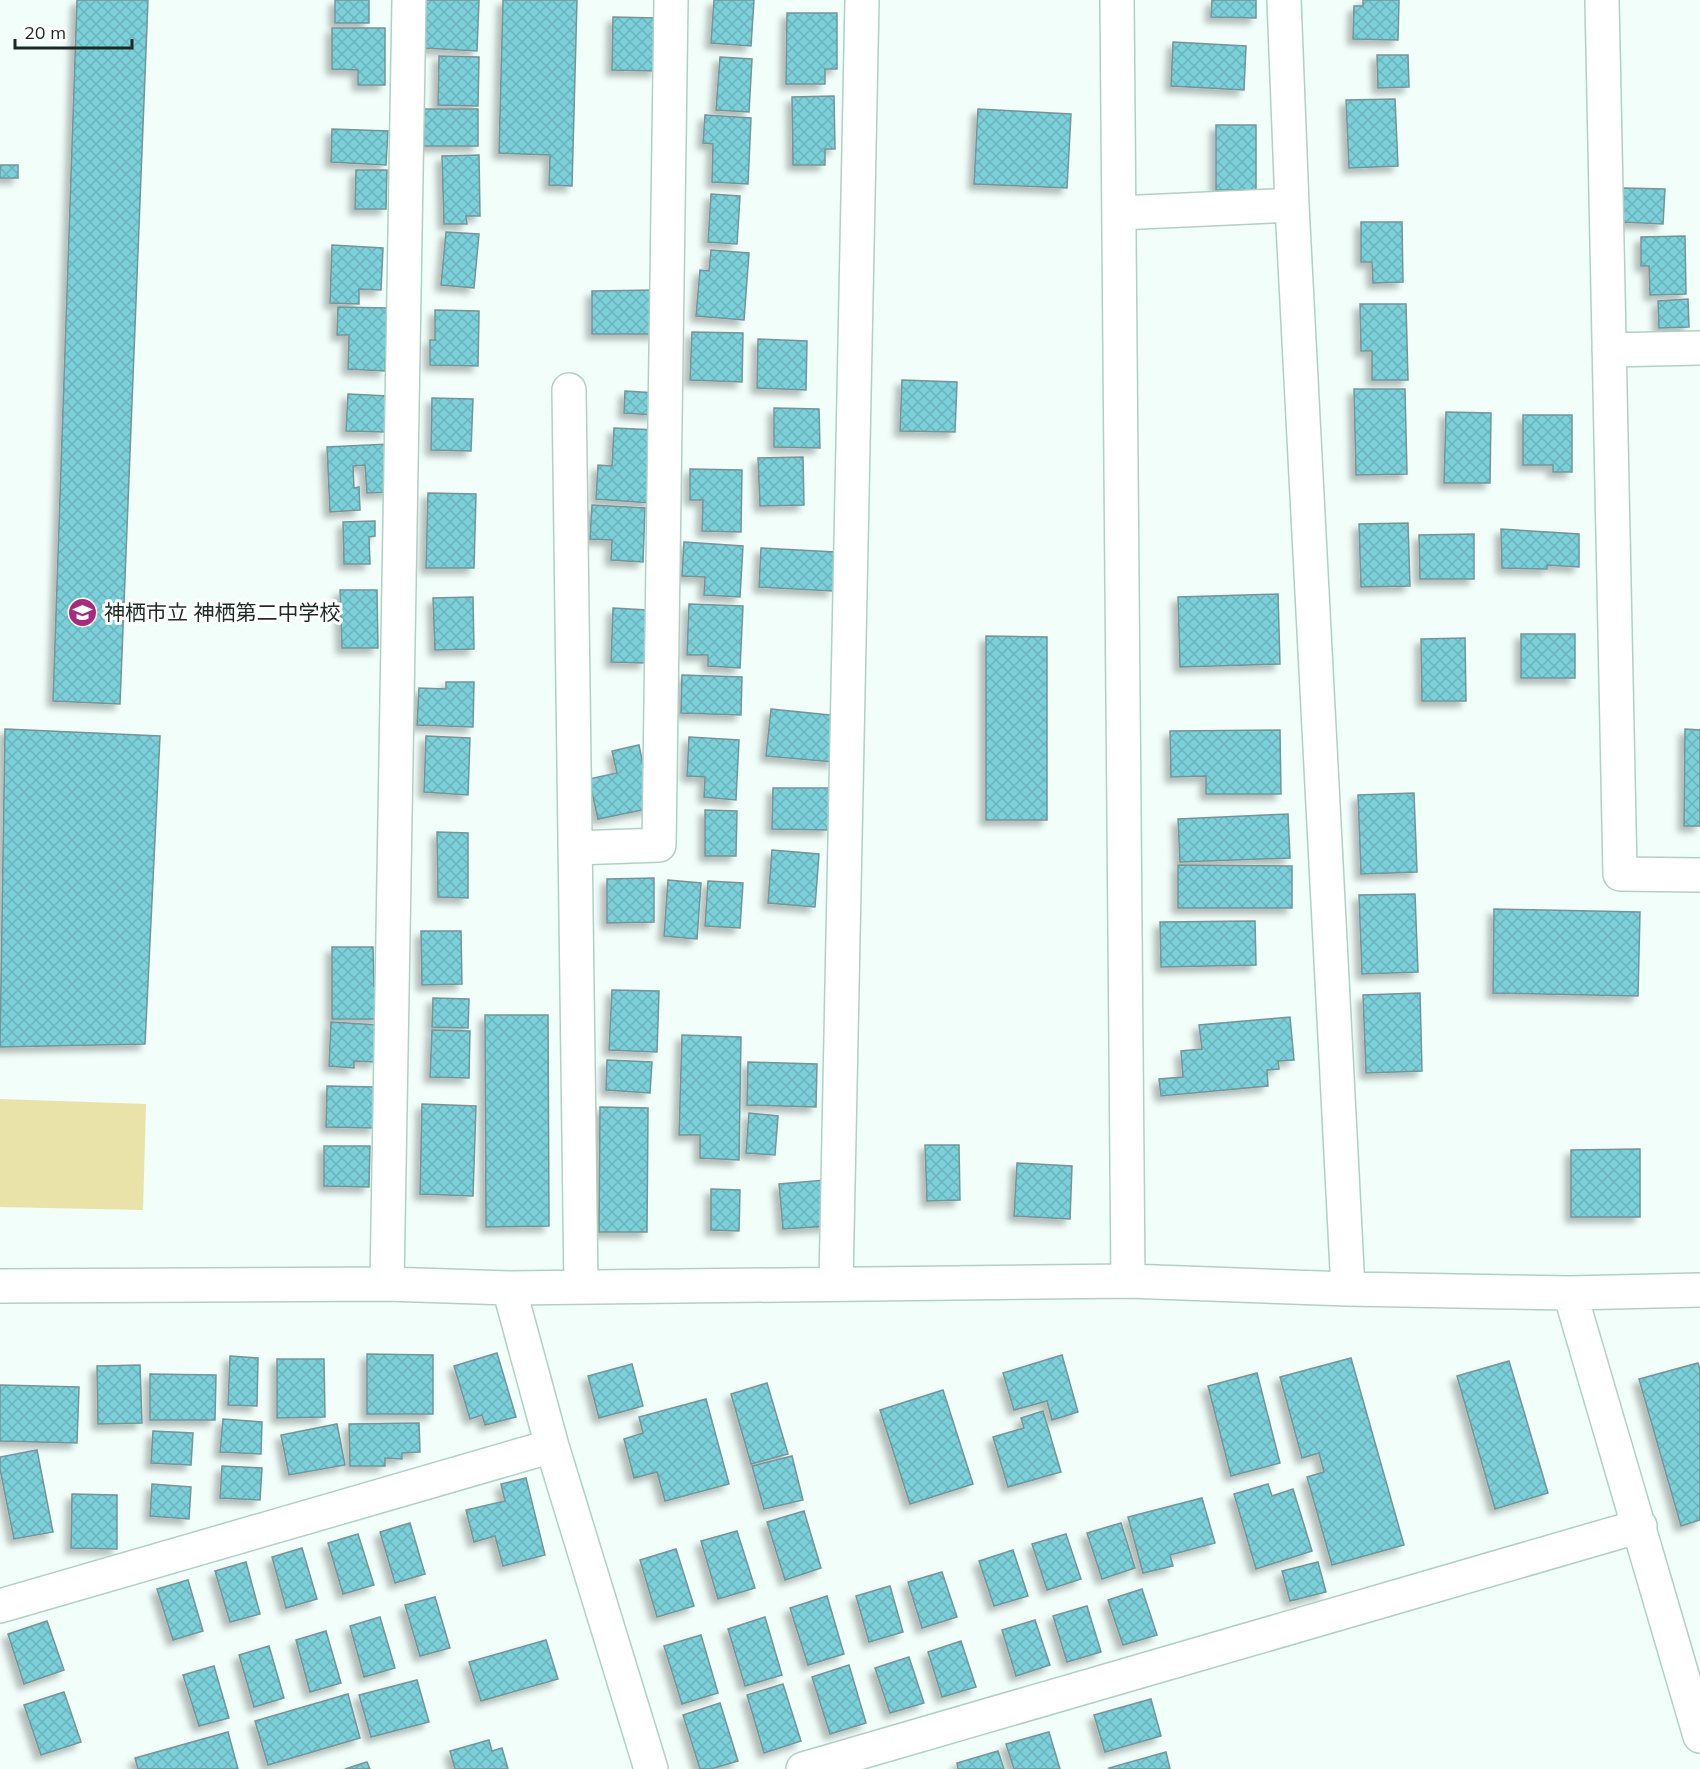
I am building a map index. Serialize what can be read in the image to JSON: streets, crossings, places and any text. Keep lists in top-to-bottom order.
{
  "places": {
    "school or university": ["神栖市立 神栖第二中学校"]
  },
  "scale_bar": "20 m"
}
